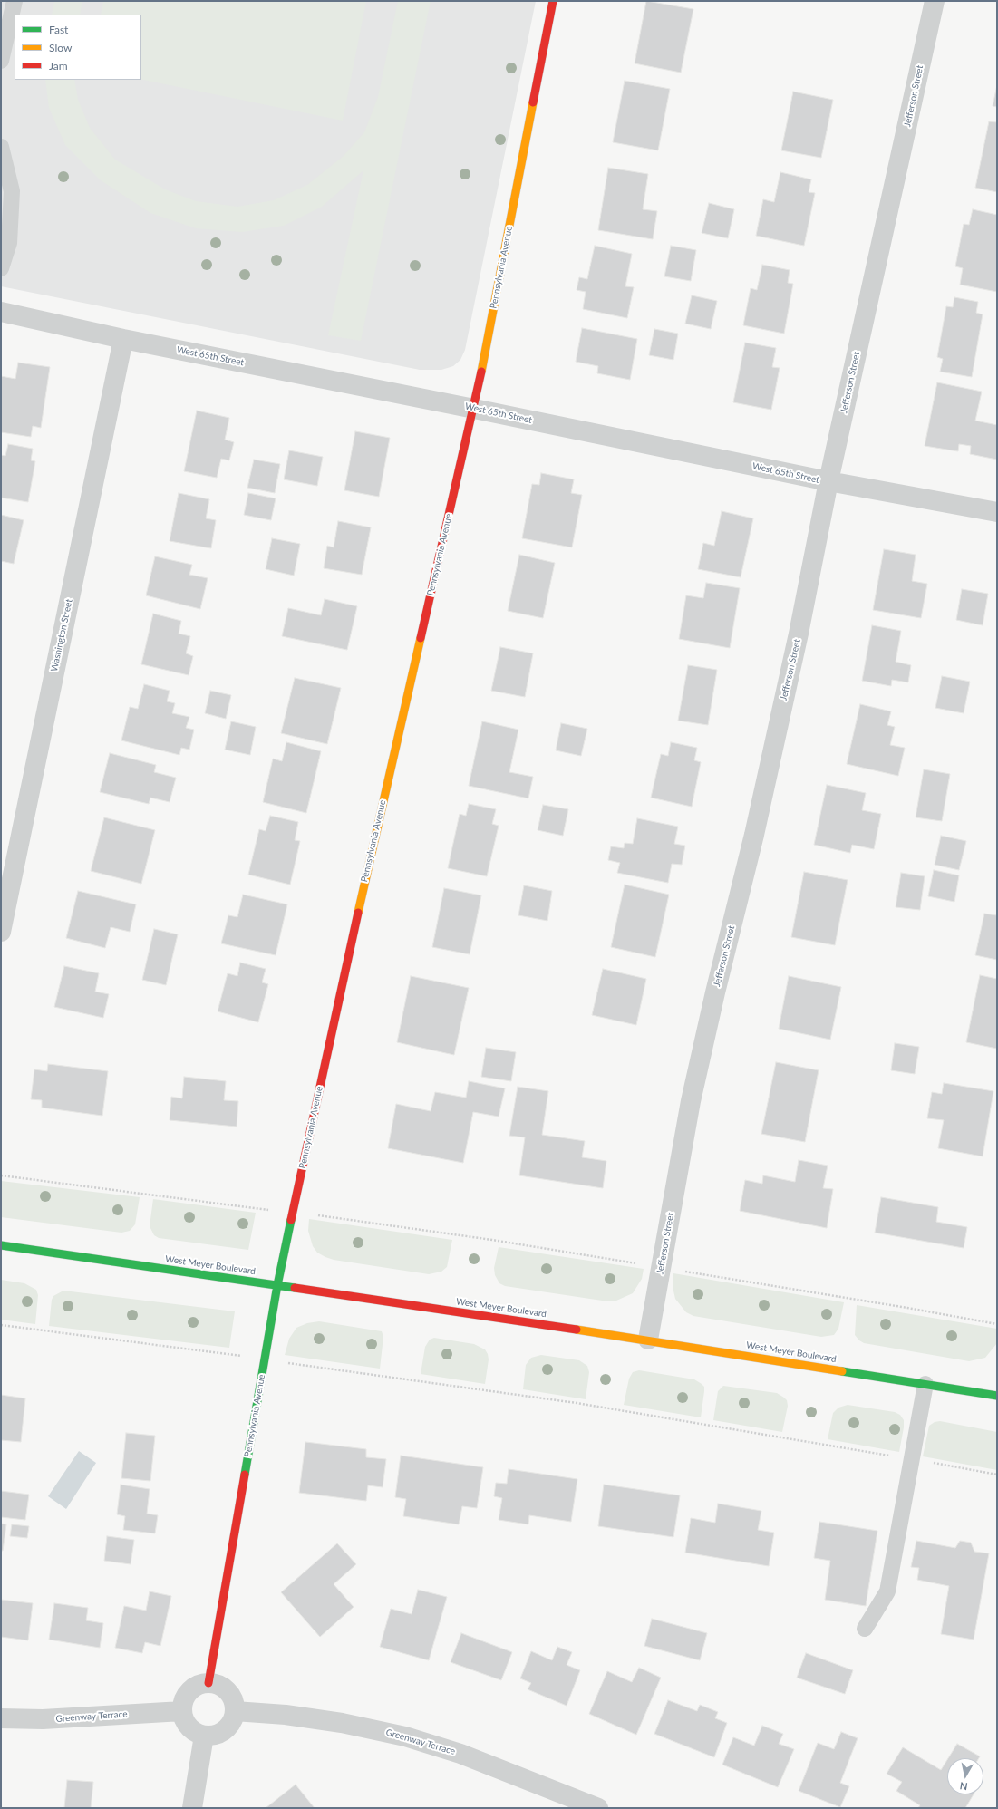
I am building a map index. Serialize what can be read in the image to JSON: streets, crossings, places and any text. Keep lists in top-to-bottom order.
{
  "streets": {
    "street": [
      "Jefferson Street",
      "Pennsylvania Avenue",
      "West 65th Street",
      "Washington Street",
      "West Meyer Boulevard",
      "Greenway Terrace"
    ]
  },
  "crossings": [
    ["Jefferson Street", "West 65th Street"],
    ["Jefferson Street", "West Meyer Boulevard"],
    ["Pennsylvania Avenue", "West 65th Street"],
    ["Pennsylvania Avenue", "West Meyer Boulevard"],
    ["Pennsylvania Avenue", "Greenway Terrace"],
    ["West 65th Street", "Washington Street"]
  ],
  "legend": ["Fast", "Slow", "Jam"],
  "north": "bottom"
}
